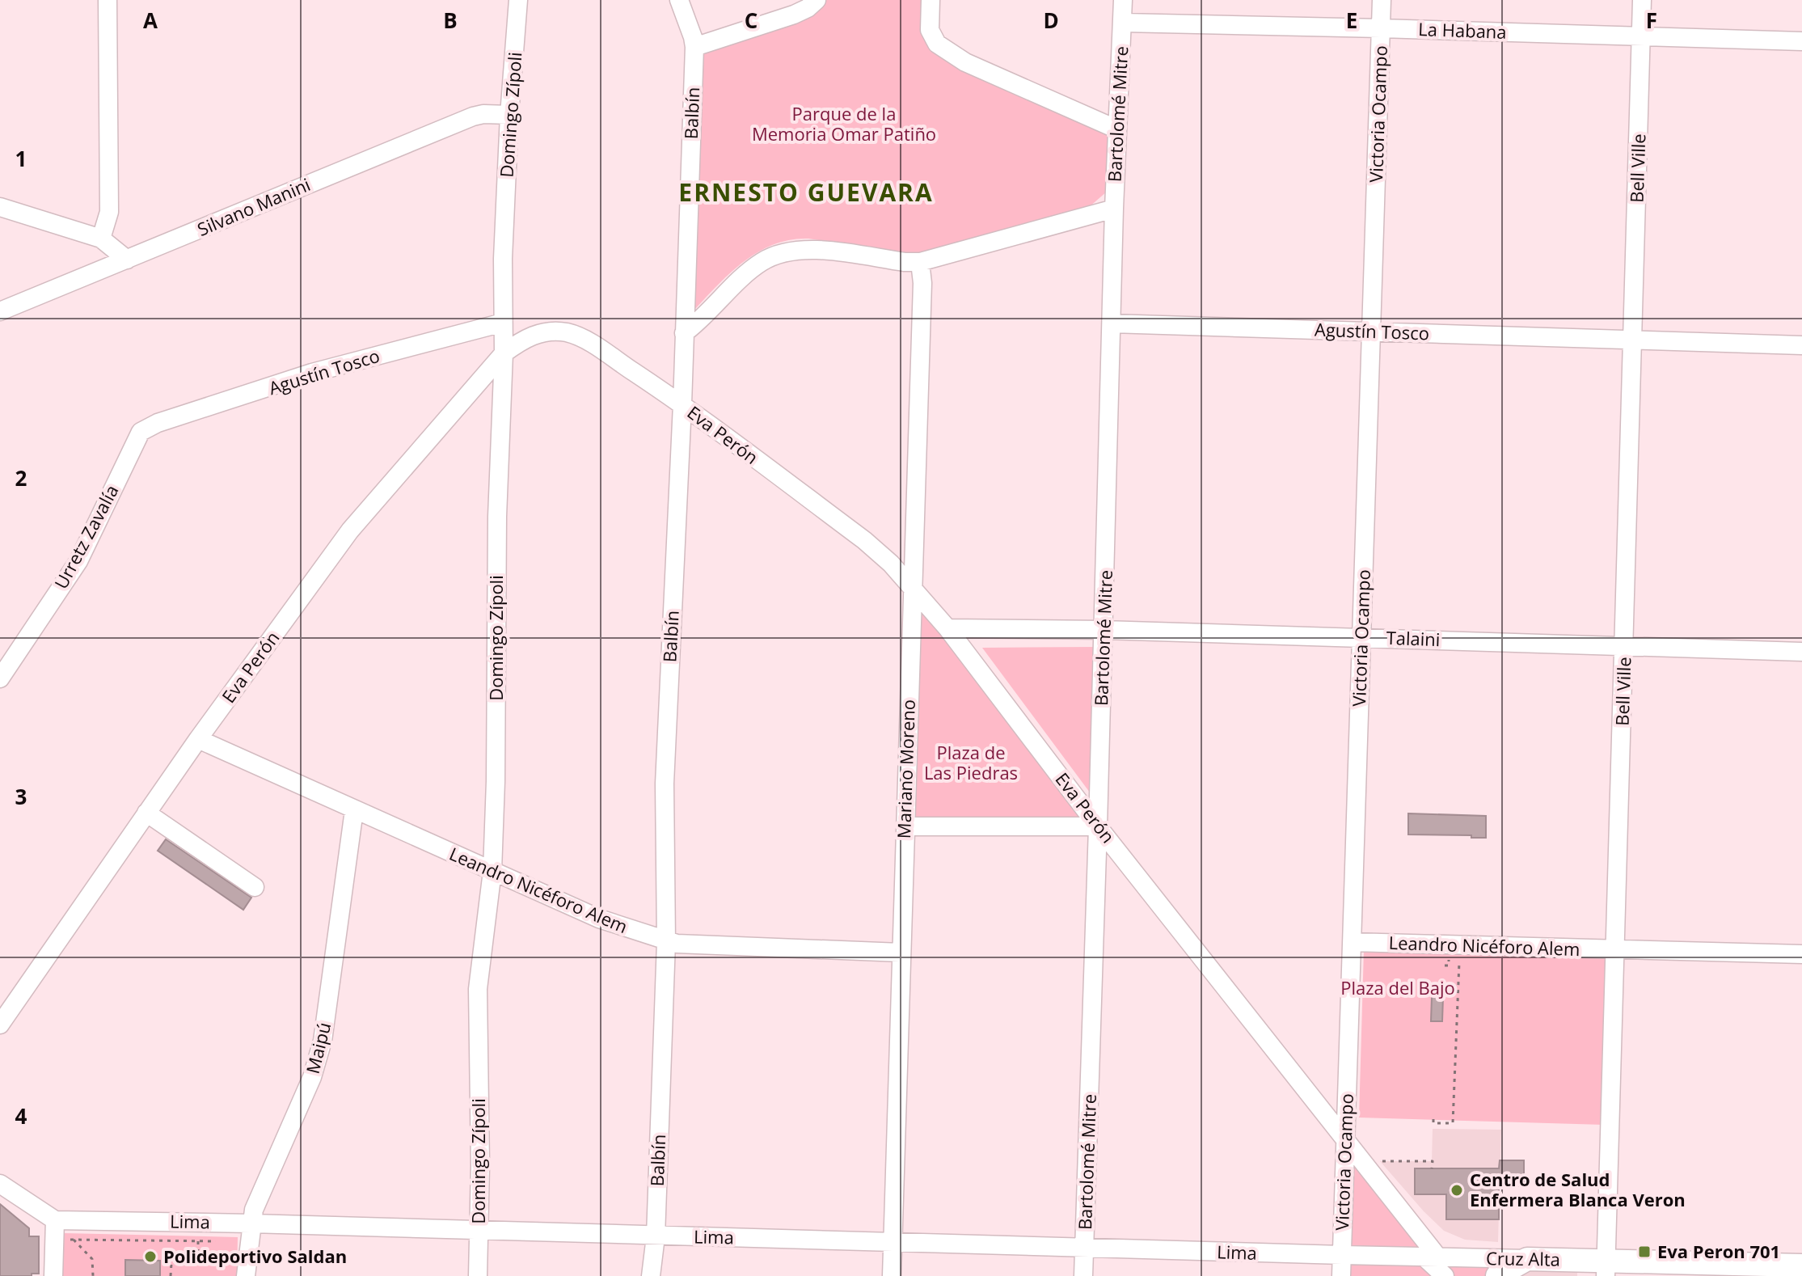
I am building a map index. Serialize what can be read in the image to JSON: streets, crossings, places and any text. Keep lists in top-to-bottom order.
{
  "streets": {
    "main road": ["Cruz Alta"],
    "street": [
      "La Habana",
      "Balbín",
      "Bartolomé Mitre",
      "Victoria Ocampo",
      "Domingo Zípoli",
      "Bell Ville",
      "Silvano Manini",
      "Agustín Tosco",
      "Eva Perón",
      "Urretz Zavalía",
      "Talaini",
      "Mariano Moreno",
      "Leandro Nicéforo Alem",
      "Maipú",
      "Lima"
    ]
  },
  "crossings": [
    ["La Habana", "Bartolomé Mitre"],
    ["La Habana", "Victoria Ocampo"],
    ["La Habana", "Bell Ville"],
    ["Balbín", "Eva Perón"],
    ["Balbín", "Leandro Nicéforo Alem"],
    ["Balbín", "Lima"],
    ["Bartolomé Mitre", "Agustín Tosco"],
    ["Bartolomé Mitre", "Eva Perón"],
    ["Bartolomé Mitre", "Talaini"],
    ["Bartolomé Mitre", "Lima"],
    ["Victoria Ocampo", "Agustín Tosco"],
    ["Victoria Ocampo", "Eva Perón"],
    ["Victoria Ocampo", "Talaini"],
    ["Victoria Ocampo", "Leandro Nicéforo Alem"],
    ["Victoria Ocampo", "Lima"],
    ["Domingo Zípoli", "Silvano Manini"],
    ["Domingo Zípoli", "Agustín Tosco"],
    ["Domingo Zípoli", "Eva Perón"],
    ["Domingo Zípoli", "Leandro Nicéforo Alem"],
    ["Domingo Zípoli", "Lima"],
    ["Bell Ville", "Agustín Tosco"],
    ["Bell Ville", "Talaini"],
    ["Bell Ville", "Leandro Nicéforo Alem"],
    ["Bell Ville", "Cruz Alta"],
    ["Agustín Tosco", "Urretz Zavalía"],
    ["Eva Perón", "Talaini"],
    ["Eva Perón", "Mariano Moreno"],
    ["Eva Perón", "Leandro Nicéforo Alem"],
    ["Eva Perón", "Lima"],
    ["Eva Perón", "Cruz Alta"],
    ["Mariano Moreno", "Leandro Nicéforo Alem"],
    ["Mariano Moreno", "Lima"],
    ["Leandro Nicéforo Alem", "Maipú"],
    ["Maipú", "Lima"],
    ["Lima", "Cruz Alta"]
  ],
  "districts": ["ERNESTO GUEVARA"],
  "parks": ["Parque de la Memoria Omar Patiño", "Plaza de Las Piedras", "Plaza del Bajo"],
  "places": {
    "other": ["Centro de Salud Enfermera Blanca Veron", "Polideportivo Saldan"],
    "transit": ["Eva Peron 701"]
  },
  "grid": {
    "columns": [
      "A",
      "B",
      "C",
      "D",
      "E",
      "F"
    ],
    "rows": [
      "1",
      "2",
      "3",
      "4"
    ]
  }
}
